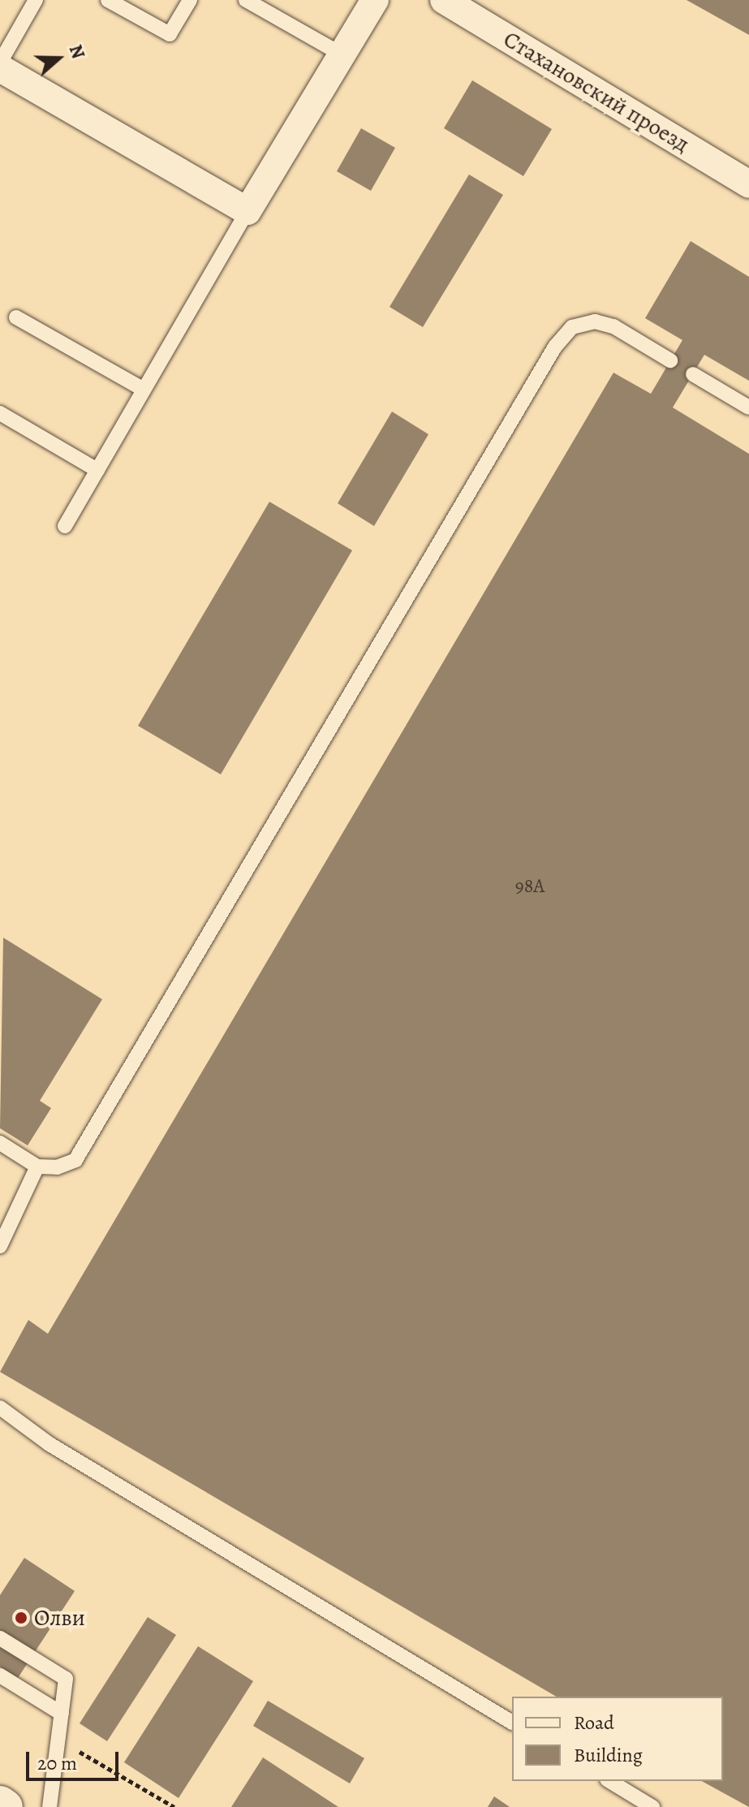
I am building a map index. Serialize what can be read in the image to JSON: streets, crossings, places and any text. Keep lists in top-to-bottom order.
{
  "streets": {
    "street": ["Стахановский проезд"]
  },
  "places": ["Олви"],
  "house_numbers": ["98А"],
  "legend": ["Road", "Building"],
  "scale_bar": "20 m",
  "north": "right"
}
